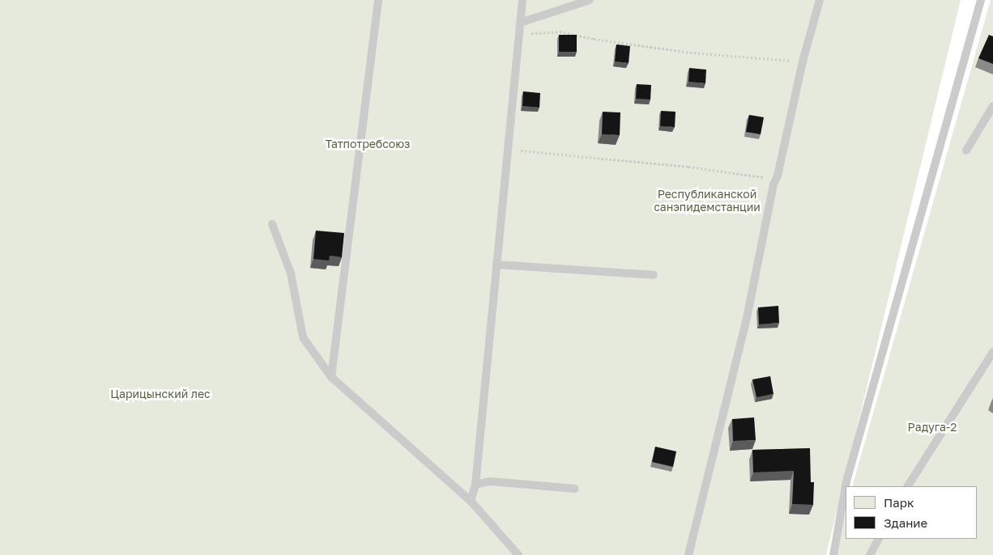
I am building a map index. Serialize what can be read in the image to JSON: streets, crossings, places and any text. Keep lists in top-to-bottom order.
{
  "parks": [
    "Татпотребсоюз",
    "Республиканской санэпидемстанции",
    "Царицынский лес",
    "Радуга-2"
  ],
  "legend": ["Парк", "Здание"]
}
